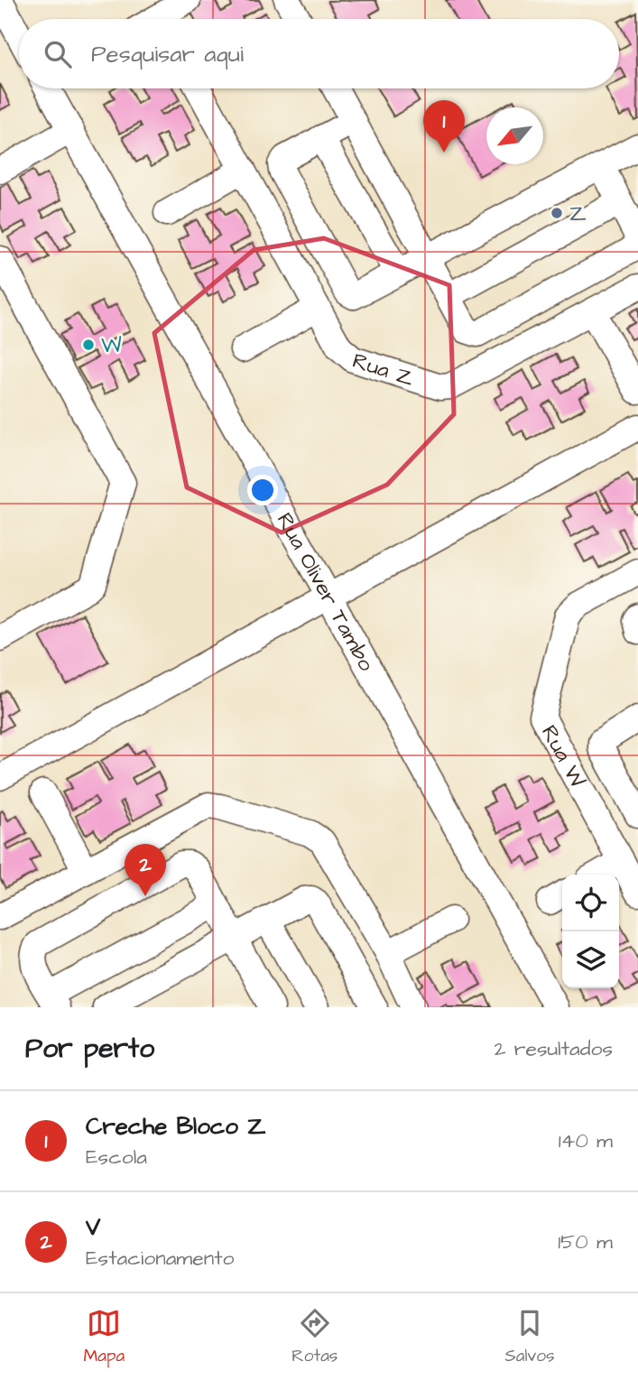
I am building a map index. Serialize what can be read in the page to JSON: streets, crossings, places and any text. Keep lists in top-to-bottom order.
{
  "streets": {
    "street": ["Rua Z", "Rua Oliver Tambo", "Rua W"]
  },
  "places": ["Z", "W"],
  "north": "bottom left",
  "page": {
    "search": "Pesquisar aqui",
    "pins": ["1", "2"],
    "heading": ["Por perto", "2 resultados"],
    "list": [
      {
        "mark": "1",
        "name": "Creche Bloco Z",
        "note": "Escola",
        "value": "140 m"
      },
      {
        "mark": "2",
        "name": "V",
        "note": "Estacionamento",
        "value": "150 m"
      }
    ],
    "nav": ["Mapa", "Rotas", "Salvos"]
  }
}
